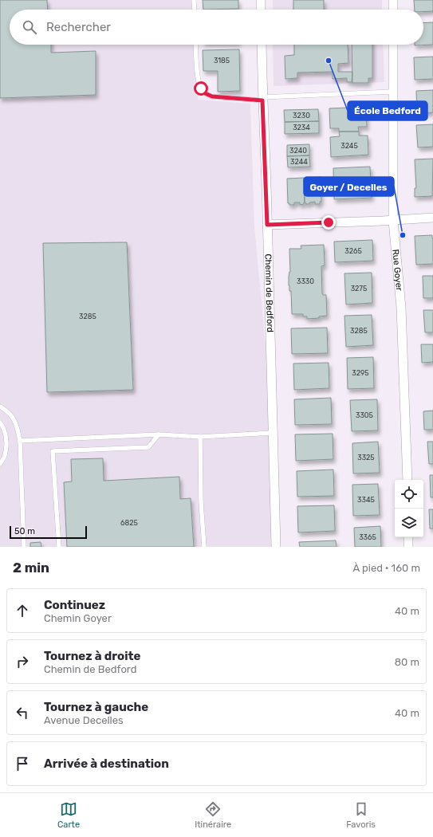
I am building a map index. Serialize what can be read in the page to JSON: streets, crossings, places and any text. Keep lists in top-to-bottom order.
{
  "streets": {
    "street": ["Rue Goyer", "Chemin de Bedford"]
  },
  "places": ["École Bedford", "Goyer / Decelles"],
  "house_numbers": [
    "3185",
    "3230",
    "3234",
    "3245",
    "3240",
    "3244",
    "3265",
    "3330",
    "3275",
    "3285",
    "3285",
    "3295",
    "3305",
    "3325",
    "3345",
    "6825",
    "3365"
  ],
  "scale_bar": "50 m",
  "page": {
    "search": "Rechercher",
    "scale": "50 m",
    "heading": ["2 min", "À pied · 160 m"],
    "list": [
      ["Continuez", "Chemin Goyer", "40 m"],
      ["Tournez à droite", "Chemin de Bedford", "80 m"],
      ["Tournez à gauche", "Avenue Decelles", "40 m"],
      "Arrivée à destination"
    ],
    "nav": ["Carte", "Itinéraire", "Favoris"]
  }
}
